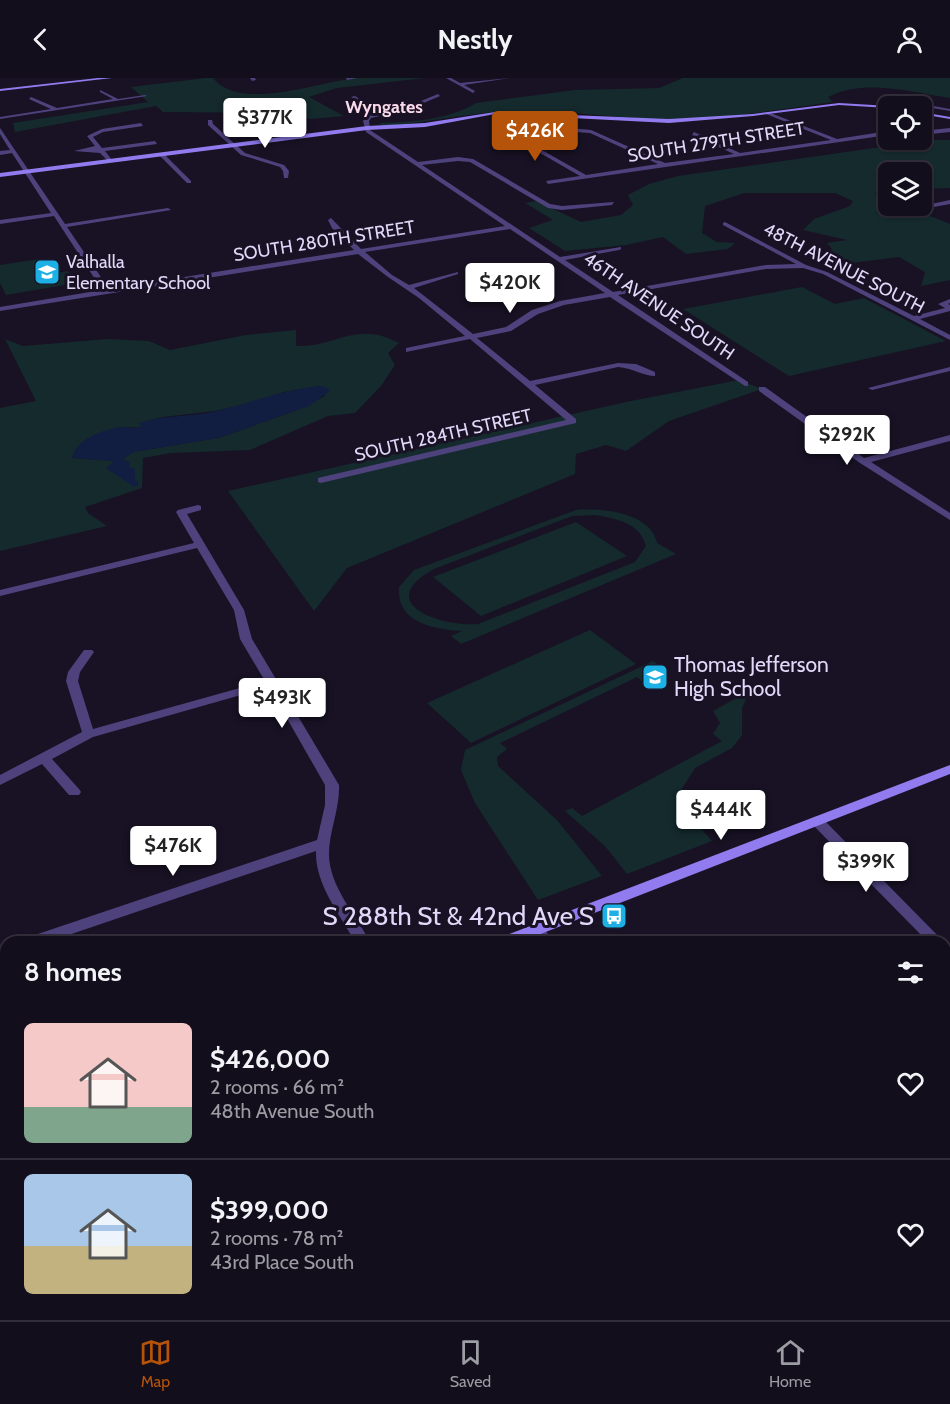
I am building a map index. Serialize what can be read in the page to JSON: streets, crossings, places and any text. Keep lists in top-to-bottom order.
{
  "streets": {
    "street": [
      "SOUTH 279TH STREET",
      "SOUTH 280TH STREET",
      "48TH AVENUE SOUTH",
      "46TH AVENUE SOUTH",
      "SOUTH 284TH STREET"
    ]
  },
  "crossings": [
    ["SOUTH 280TH STREET", "46TH AVENUE SOUTH"]
  ],
  "districts": ["Wyngates"],
  "places": {
    "school or university": ["Valhalla Elementary School", "Thomas Jefferson High School"],
    "bus stop": ["S 288th St & 42nd Ave S"]
  },
  "page": {
    "header": "Nestly",
    "price": [
      "$377K",
      "$426K",
      "$420K",
      "$292K",
      "$493K",
      "$444K",
      "$476K",
      "$399K"
    ],
    "heading": "8 homes",
    "list": [
      {
        "name": "$426,000",
        "note": "2 rooms · 66 m² · 48th Avenue South"
      },
      {
        "name": "$399,000",
        "note": "2 rooms · 78 m² · 43rd Place South"
      }
    ],
    "tabs": ["Map", "Saved", "Home"]
  }
}
